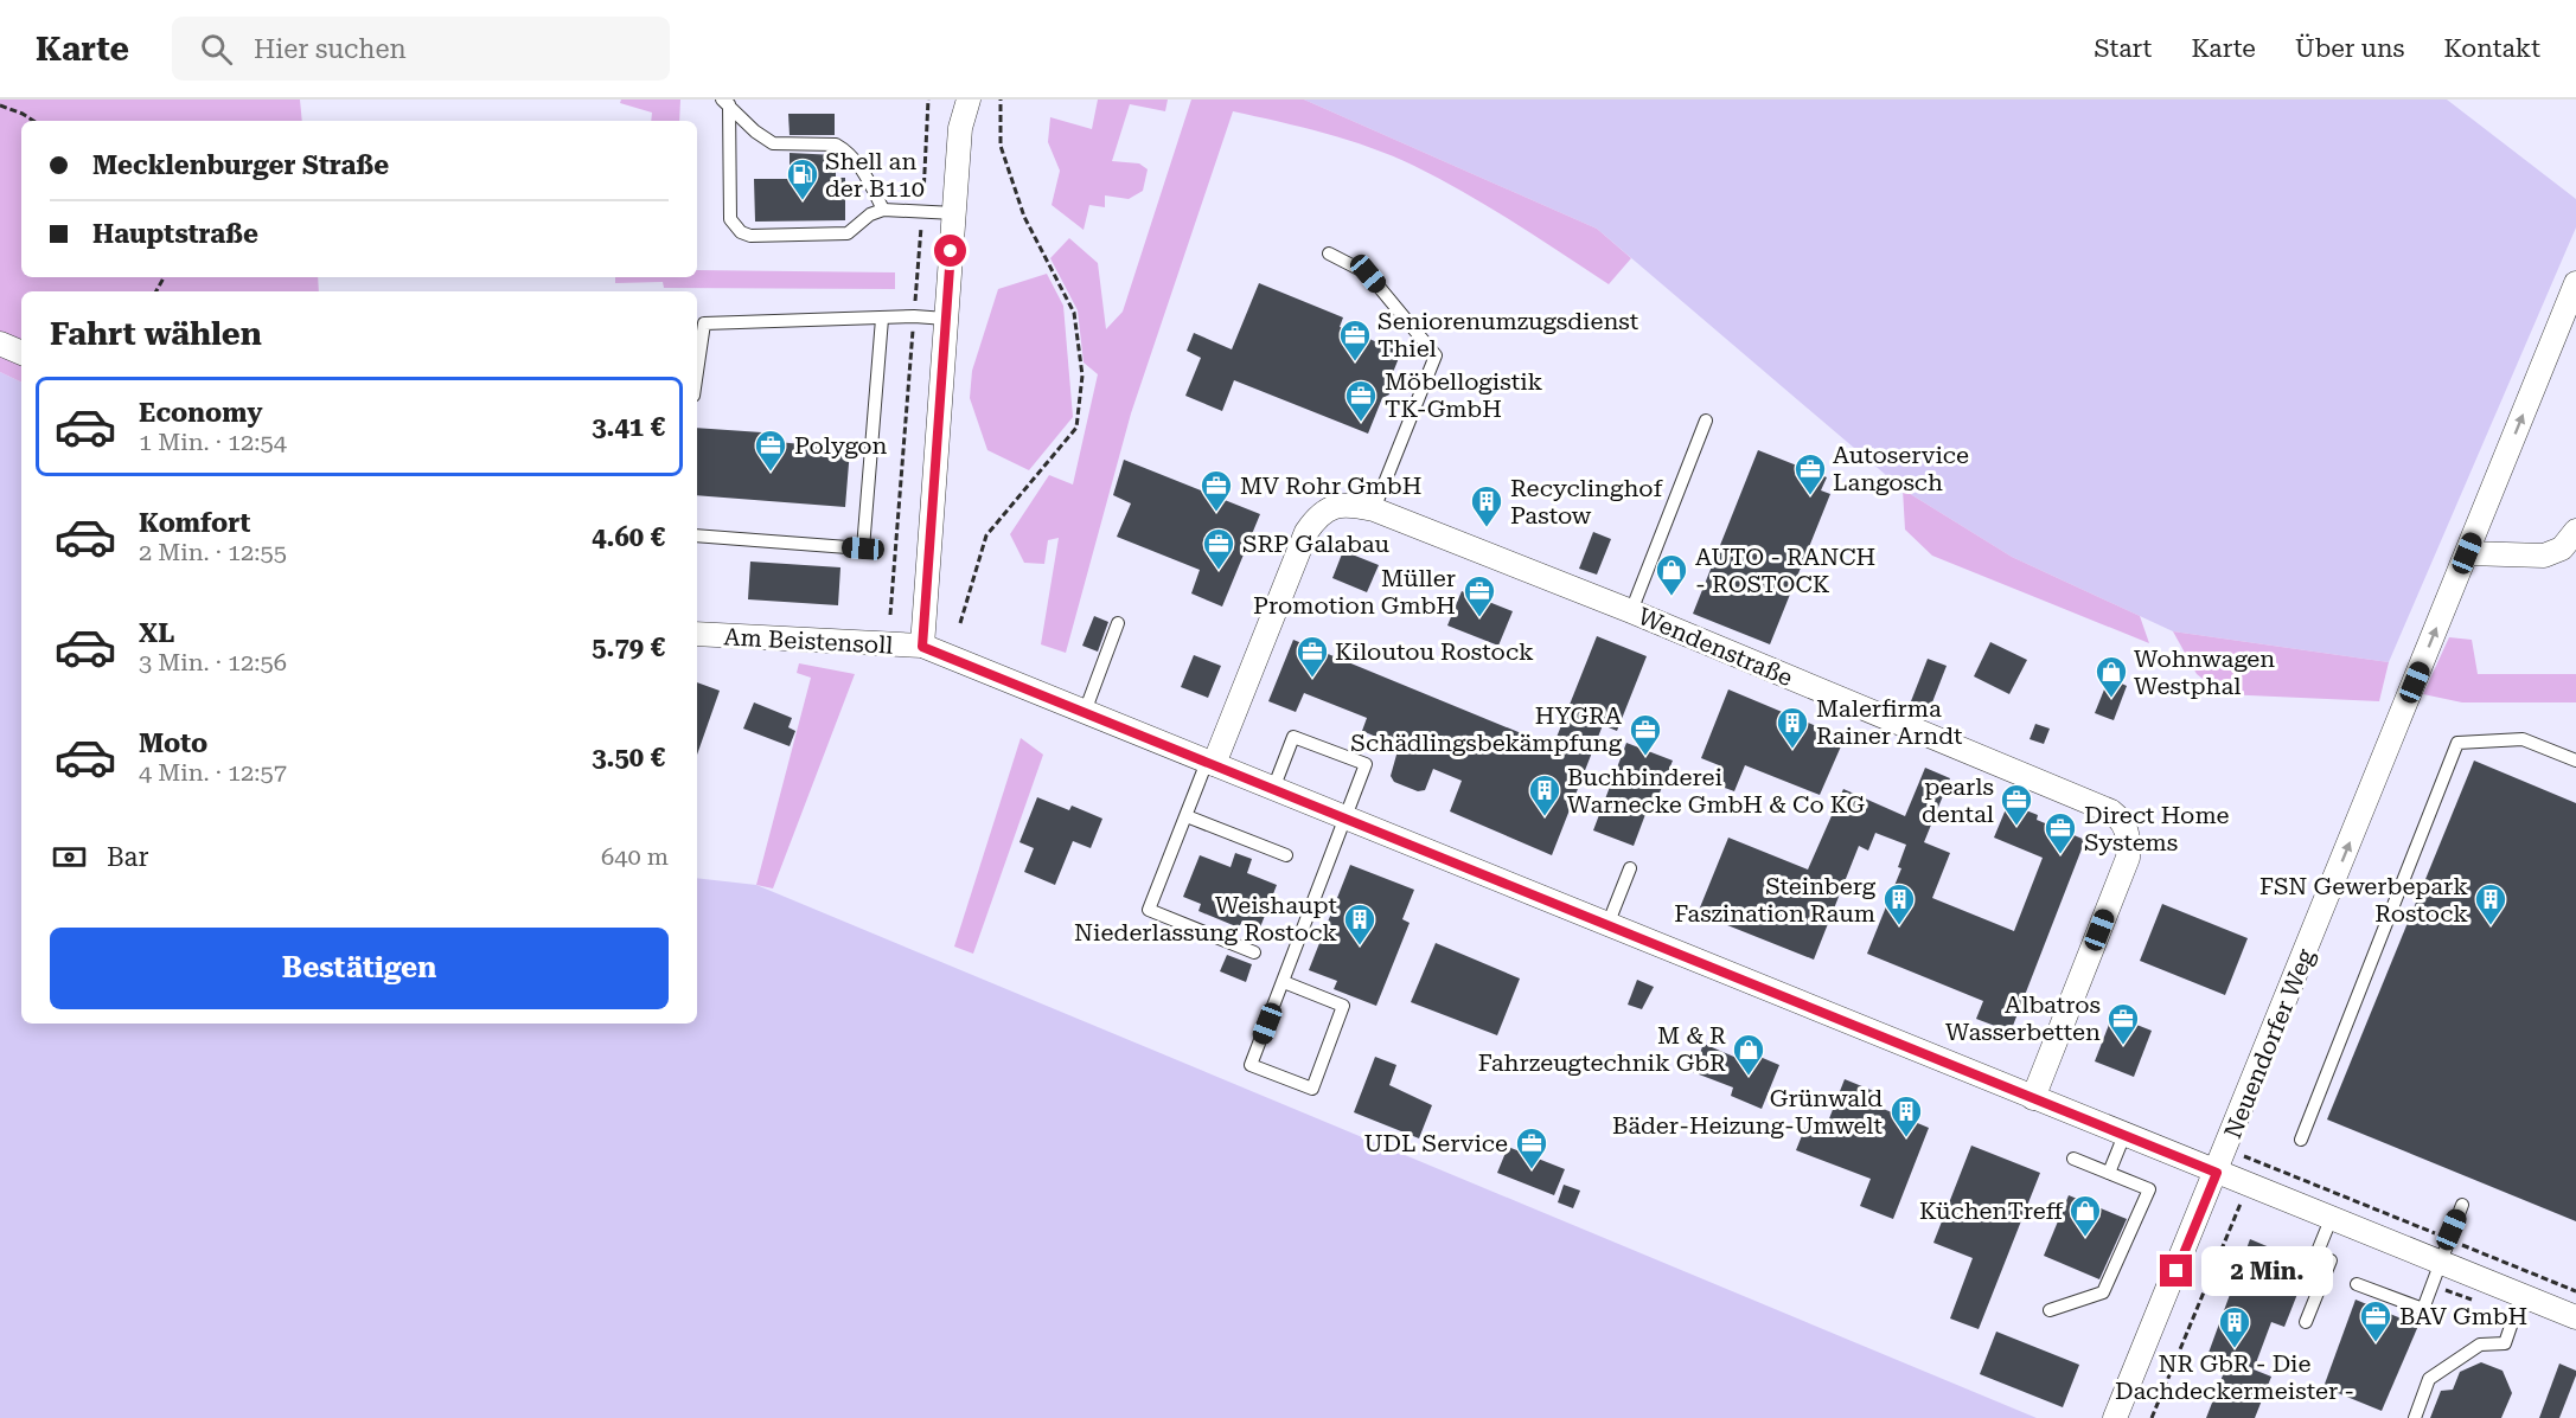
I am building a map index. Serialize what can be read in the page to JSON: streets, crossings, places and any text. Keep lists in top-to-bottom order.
{
  "streets": {
    "street": ["Am Beistensoll", "Wendenstraße", "Neuendorfer Weg"]
  },
  "crossings": [
    ["Am Beistensoll", "Wendenstraße"],
    ["Am Beistensoll", "Neuendorfer Weg"]
  ],
  "one_way": ["Neuendorfer Weg"],
  "places": {
    "fuel station": ["Shell an der B110"],
    "office": [
      "Seniorenumzugsdienst Thiel",
      "Möbellogistik TK-GmbH",
      "Polygon",
      "Autoservice Langosch",
      "MV Rohr GmbH",
      "SRP Galabau",
      "Müller Promotion GmbH",
      "Kiloutou Rostock",
      "HYGRA Schädlingsbekämpfung",
      "pearls dental",
      "Direct Home Systems",
      "Albatros Wasserbetten",
      "UDL Service",
      "BAV GmbH"
    ],
    "building": [
      "Recyclinghof Pastow",
      "Malerfirma Rainer Arndt",
      "Buchbinderei Warnecke GmbH & Co KG",
      "Steinberg Faszination Raum",
      "FSN Gewerbepark Rostock",
      "Weishaupt Niederlassung Rostock",
      "Grünwald Bäder-Heizung-Umwelt",
      "NR GbR - Die Dachdeckermeister -"
    ],
    "shop": [
      "AUTO - RANCH - ROSTOCK",
      "Wohnwagen Westphal",
      "M & R Fahrzeugtechnik GbR",
      "KüchenTreff"
    ]
  },
  "page": {
    "header": "Karte",
    "search": "Hier suchen",
    "nav": [
      "Start",
      "Karte",
      "Über uns",
      "Kontakt"
    ],
    "banner": ["Mecklenburger Straße", "Hauptstraße"],
    "heading": "Fahrt wählen",
    "list": [
      {
        "name": "Economy",
        "note": "1 Min. · 12:54",
        "value": "3.41 €"
      },
      {
        "name": "Komfort",
        "note": "2 Min. · 12:55",
        "value": "4.60 €"
      },
      {
        "name": "XL",
        "note": "3 Min. · 12:56",
        "value": "5.79 €"
      },
      {
        "name": "Moto",
        "note": "4 Min. · 12:57",
        "value": "3.50 €"
      }
    ],
    "pay": ["Bar", "640 m"],
    "buttons": "Bestätigen",
    "bubble": "2 Min."
  }
}
